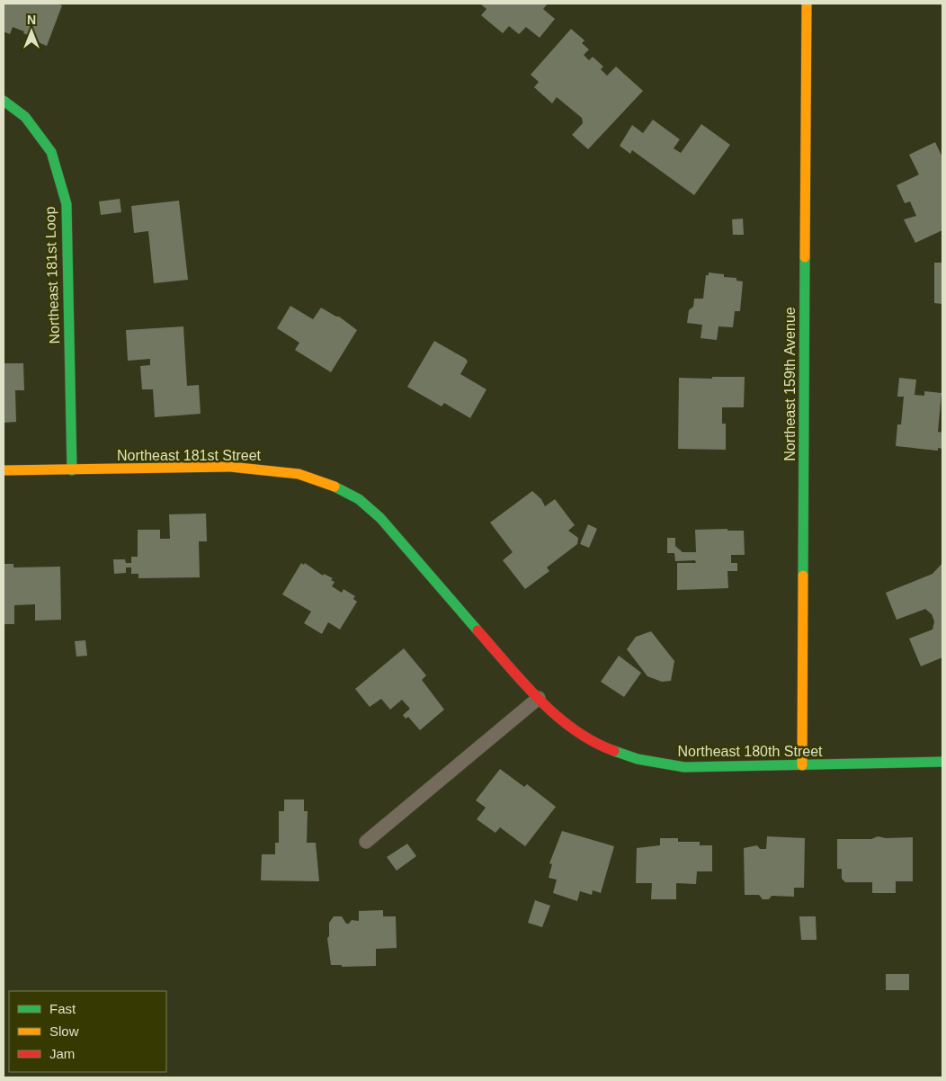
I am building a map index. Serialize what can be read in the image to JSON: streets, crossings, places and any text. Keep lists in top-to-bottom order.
{
  "streets": {
    "street": [
      "Northeast 181st Loop",
      "Northeast 159th Avenue",
      "Northeast 181st Street",
      "Northeast 180th Street"
    ]
  },
  "crossings": [
    ["Northeast 181st Loop", "Northeast 181st Street"],
    ["Northeast 159th Avenue", "Northeast 180th Street"],
    ["Northeast 181st Street", "Northeast 180th Street"]
  ],
  "legend": ["Fast", "Slow", "Jam"],
  "north": "top"
}
